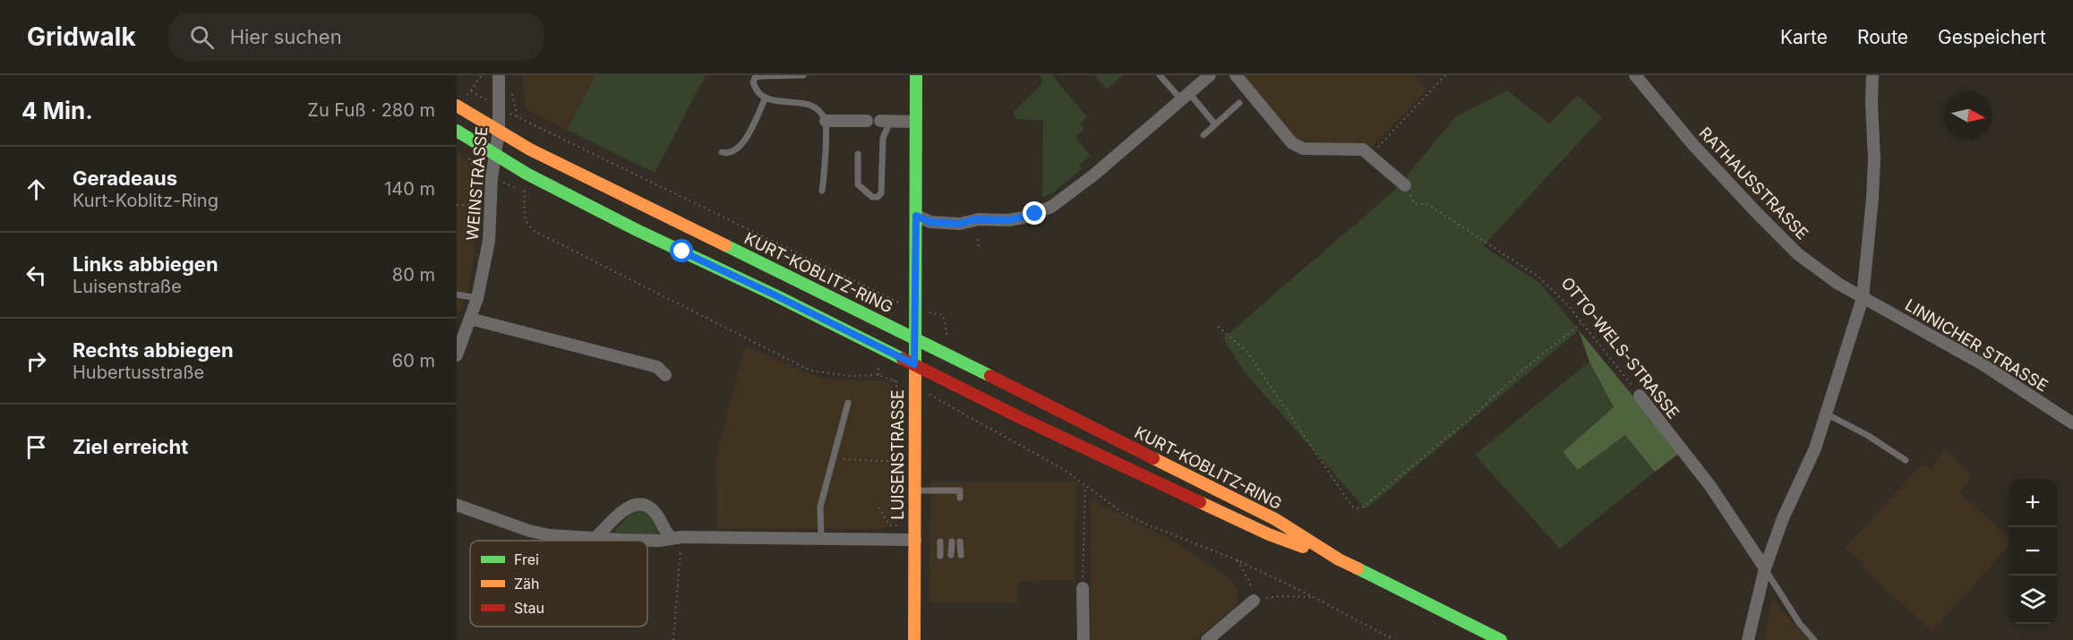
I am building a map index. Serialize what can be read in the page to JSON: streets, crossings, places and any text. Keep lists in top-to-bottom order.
{
  "streets": {
    "main road": ["KURT-KOBLITZ-RING", "LUISENSTRASSE"],
    "street": [
      "WEINSTRASSE",
      "RATHAUSSTRASSE",
      "LINNICHER STRASSE",
      "OTTO-WELS-STRASSE"
    ]
  },
  "crossings": [
    ["WEINSTRASSE", "KURT-KOBLITZ-RING"],
    ["RATHAUSSTRASSE", "LINNICHER STRASSE"],
    ["KURT-KOBLITZ-RING", "LUISENSTRASSE"]
  ],
  "legend": ["Frei", "Zäh", "Stau"],
  "north": "right",
  "page": {
    "header": "Gridwalk",
    "search": "Hier suchen",
    "nav": ["Karte", "Route", "Gespeichert"],
    "heading": ["4 Min.", "Zu Fuß · 280 m"],
    "list": [
      ["Geradeaus", "Kurt-Koblitz-Ring", "140 m"],
      ["Links abbiegen", "Luisenstraße", "80 m"],
      ["Rechts abbiegen", "Hubertusstraße", "60 m"],
      "Ziel erreicht"
    ],
    "map_buttons": ["+", "−"]
  }
}
